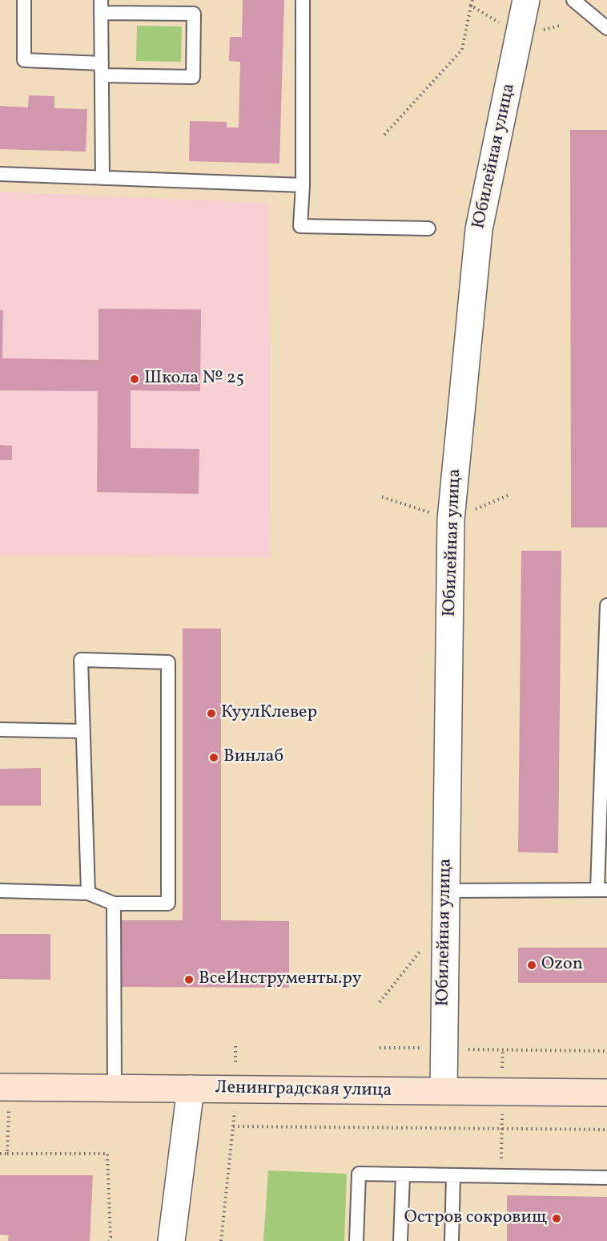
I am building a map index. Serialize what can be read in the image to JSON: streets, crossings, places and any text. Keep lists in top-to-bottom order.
{
  "streets": {
    "main road": ["Ленинградская улица"],
    "street": ["Юбилейная улица"]
  },
  "crossings": [
    ["Юбилейная улица", "Ленинградская улица"]
  ],
  "places": [
    "Школа № 25",
    "КуулКлевер",
    "Винлаб",
    "Ozon",
    "ВсеИнструменты.ру",
    "Остров сокровищ"
  ]
}
